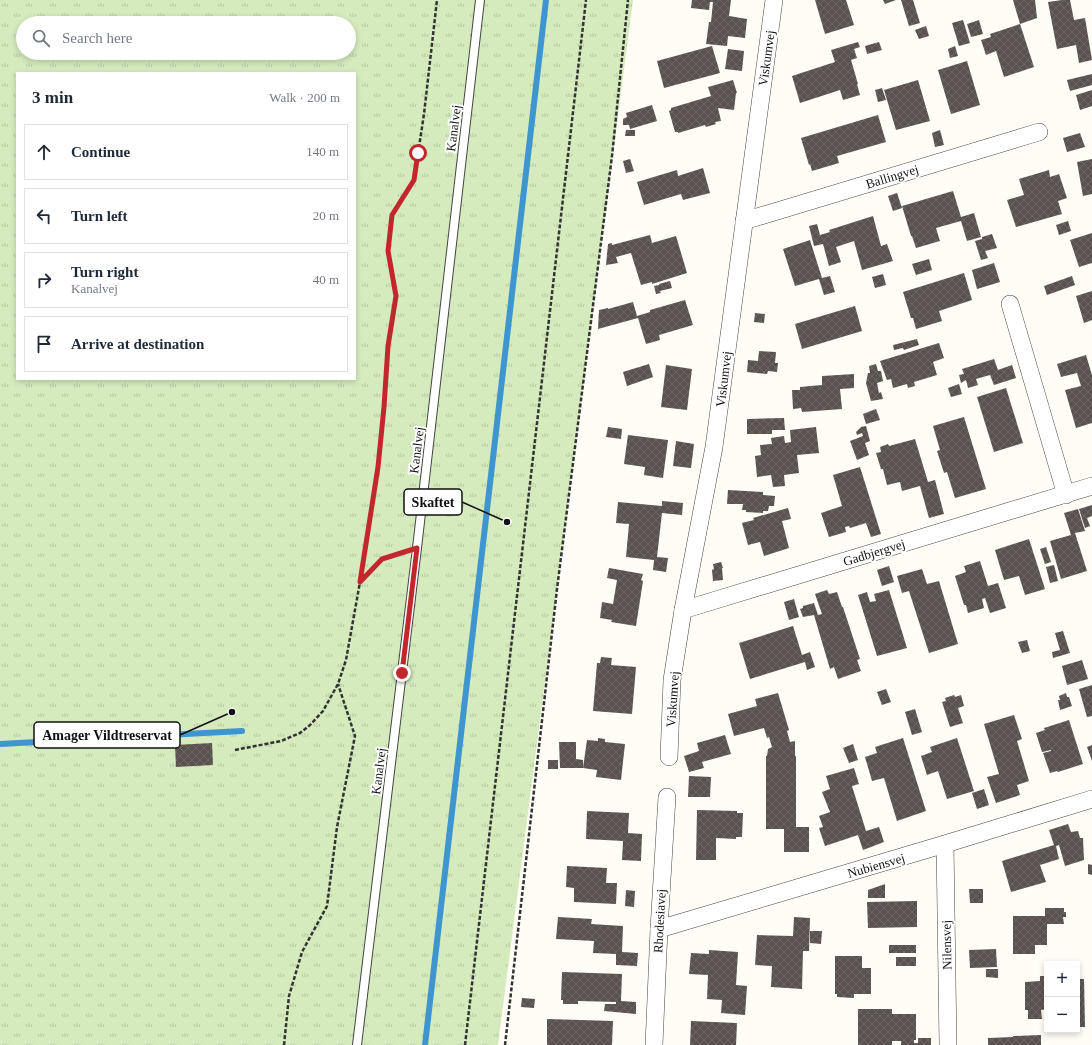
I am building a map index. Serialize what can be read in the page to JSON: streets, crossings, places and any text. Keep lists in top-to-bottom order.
{
  "streets": {
    "street": [
      "Viskumvej",
      "Ballingvej",
      "Gadbjergvej",
      "Nubiensvej",
      "Rhodesiavej",
      "Nilensvej"
    ],
    "lane": ["Kanalvej"]
  },
  "crossings": [
    ["Viskumvej", "Ballingvej"],
    ["Viskumvej", "Gadbjergvej"],
    ["Nubiensvej", "Rhodesiavej"],
    ["Nubiensvej", "Nilensvej"]
  ],
  "places": ["Skaftet", "Amager Vildtreservat"],
  "page": {
    "search": "Search here",
    "heading": ["3 min", "Walk · 200 m"],
    "list": [
      ["Continue", "140 m"],
      ["Turn left", "20 m"],
      ["Turn right", "Kanalvej", "40 m"],
      "Arrive at destination"
    ],
    "map_buttons": ["+", "−"]
  }
}
